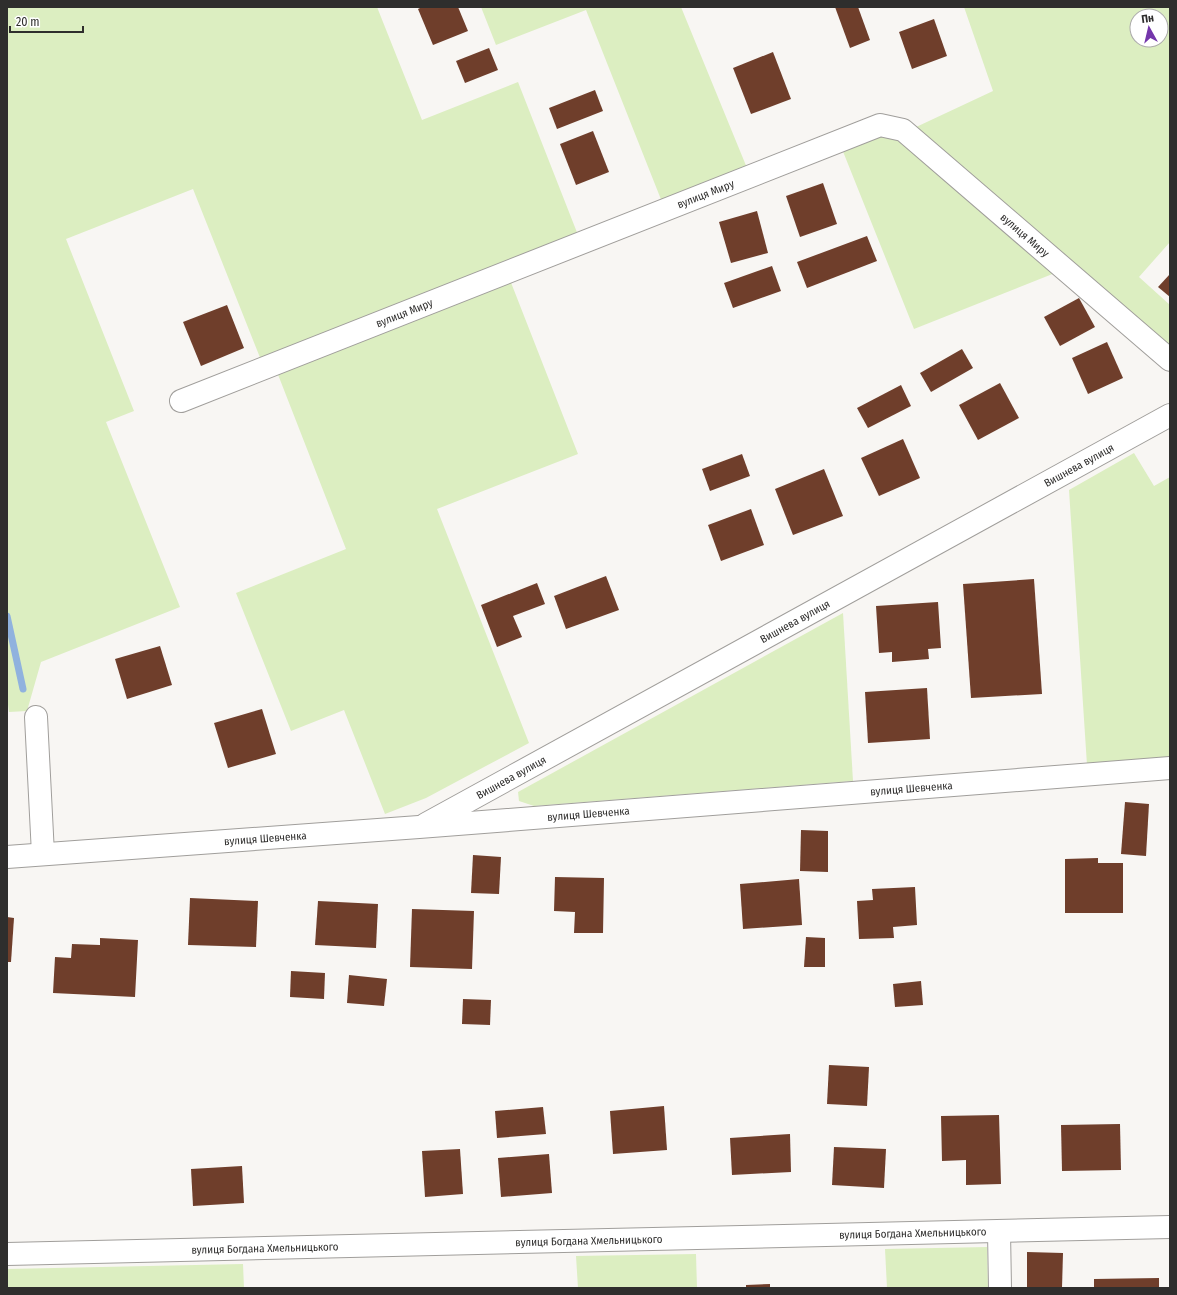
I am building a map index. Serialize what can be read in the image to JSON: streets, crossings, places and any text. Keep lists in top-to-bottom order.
{
  "streets": {
    "street": [
      "вулиця Миру",
      "Вишнева вулиця",
      "вулиця Шевченка",
      "вулиця Богдана Хмельницького"
    ]
  },
  "crossings": [
    ["Вишнева вулиця", "вулиця Шевченка"]
  ],
  "scale_bar": "20 m",
  "north": "top"
}
